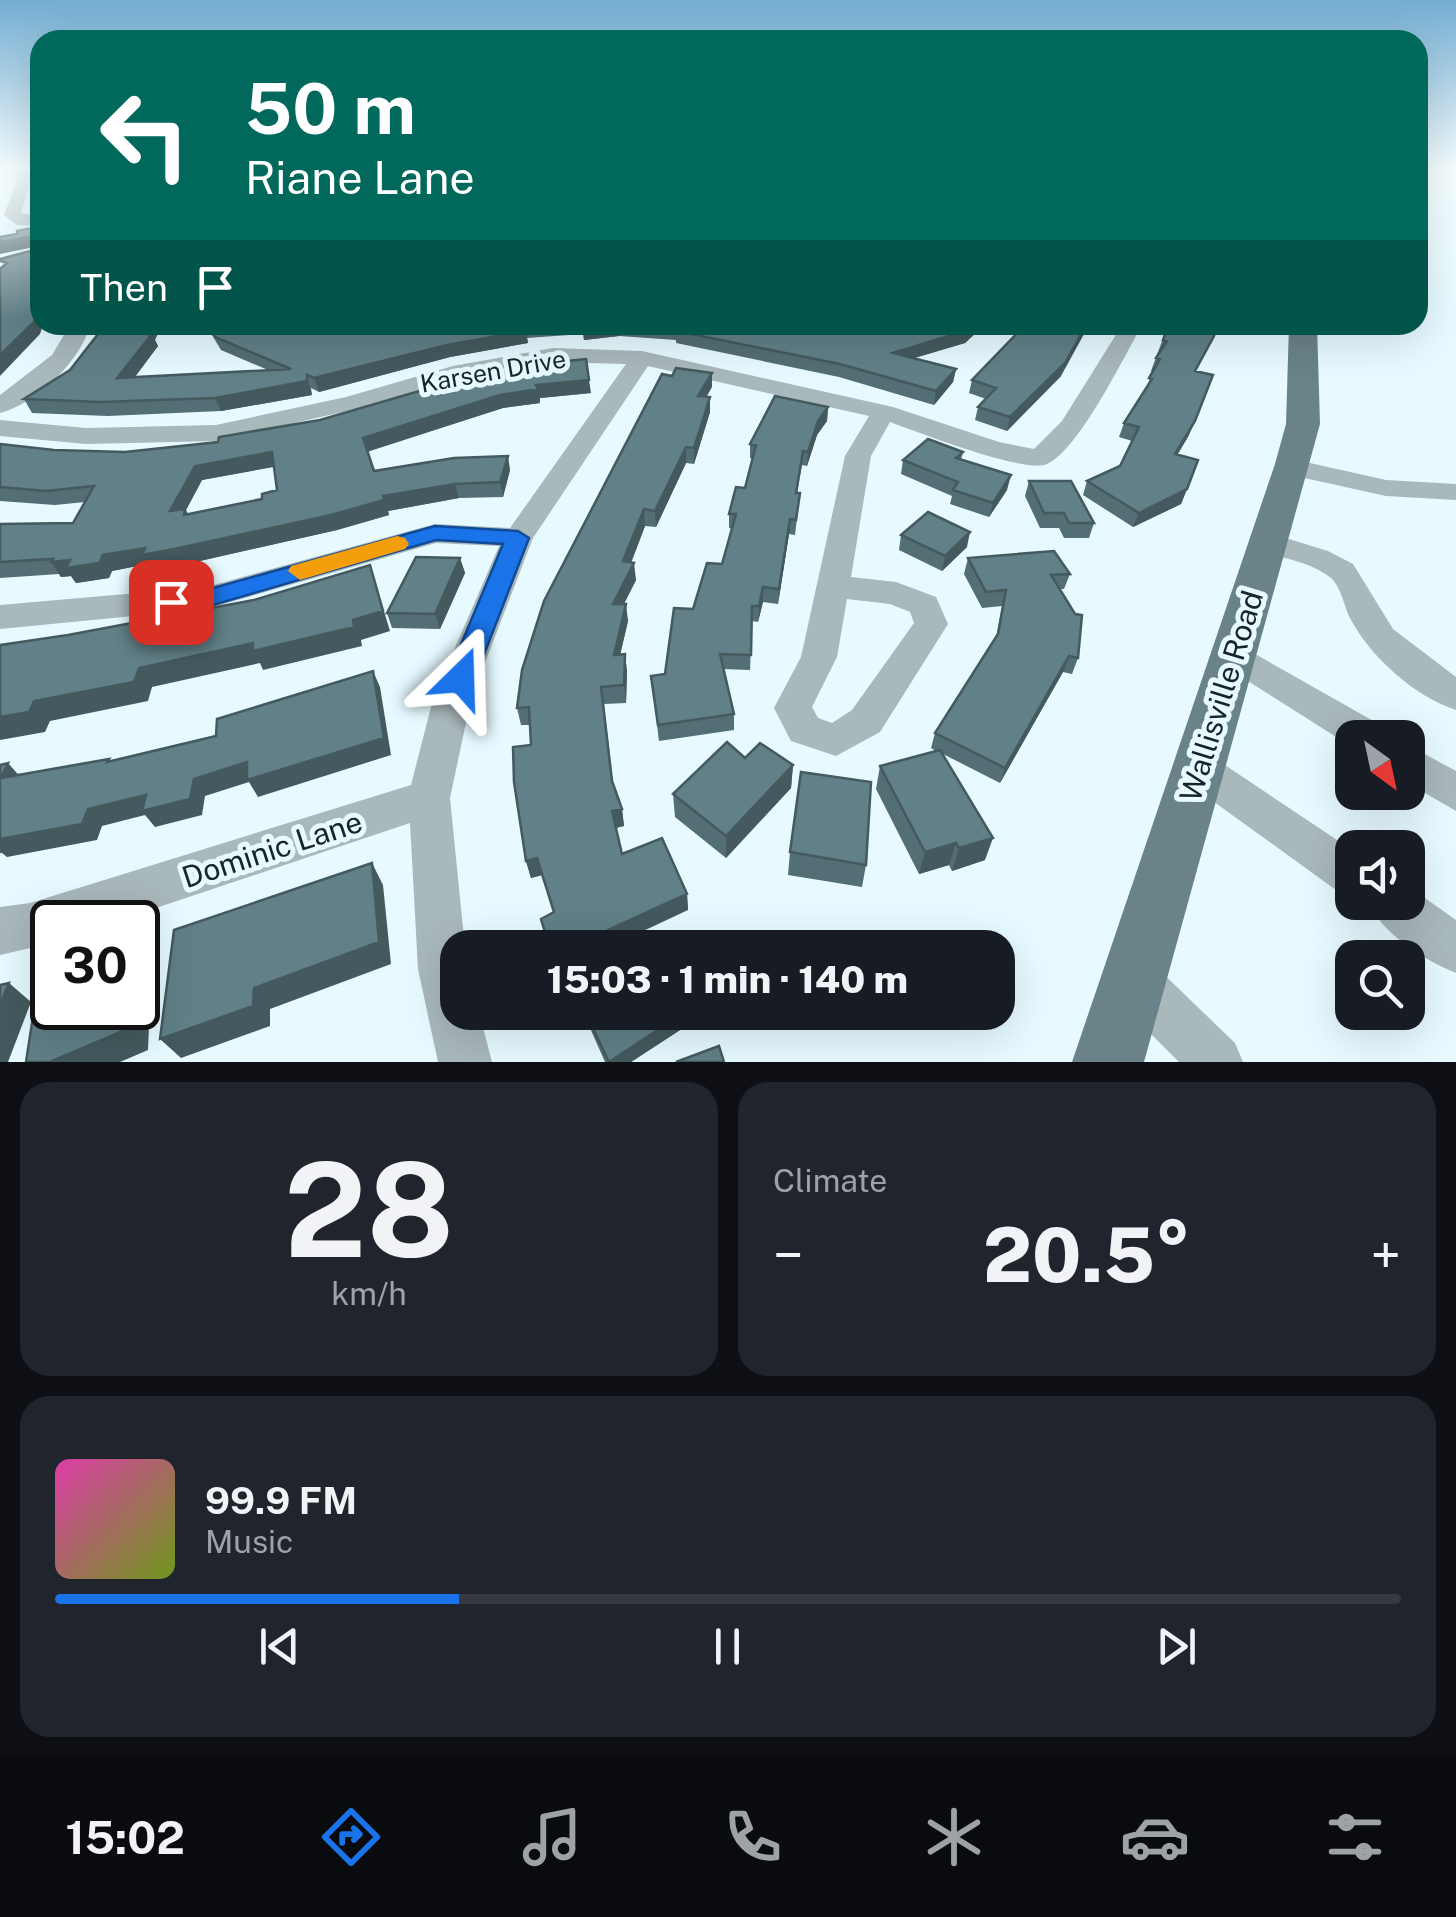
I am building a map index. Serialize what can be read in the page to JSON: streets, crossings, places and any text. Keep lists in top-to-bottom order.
{
  "streets": {
    "main road": ["Wallisville Road"],
    "street": ["Karsen Drive", "Dominic Lane"]
  },
  "north": "bottom right",
  "page": {
    "turn": ["50 m", "Riane Lane"],
    "then": "Then",
    "limit": "30",
    "trip": "15:03 · 1 min · 140 m",
    "tile": [
      ["28", "km/h"],
      "Climate"
    ],
    "heat": ["−", "20.5°", "+"],
    "song": ["99.9 FM", "Music"],
    "tabs": "15:02"
  }
}
